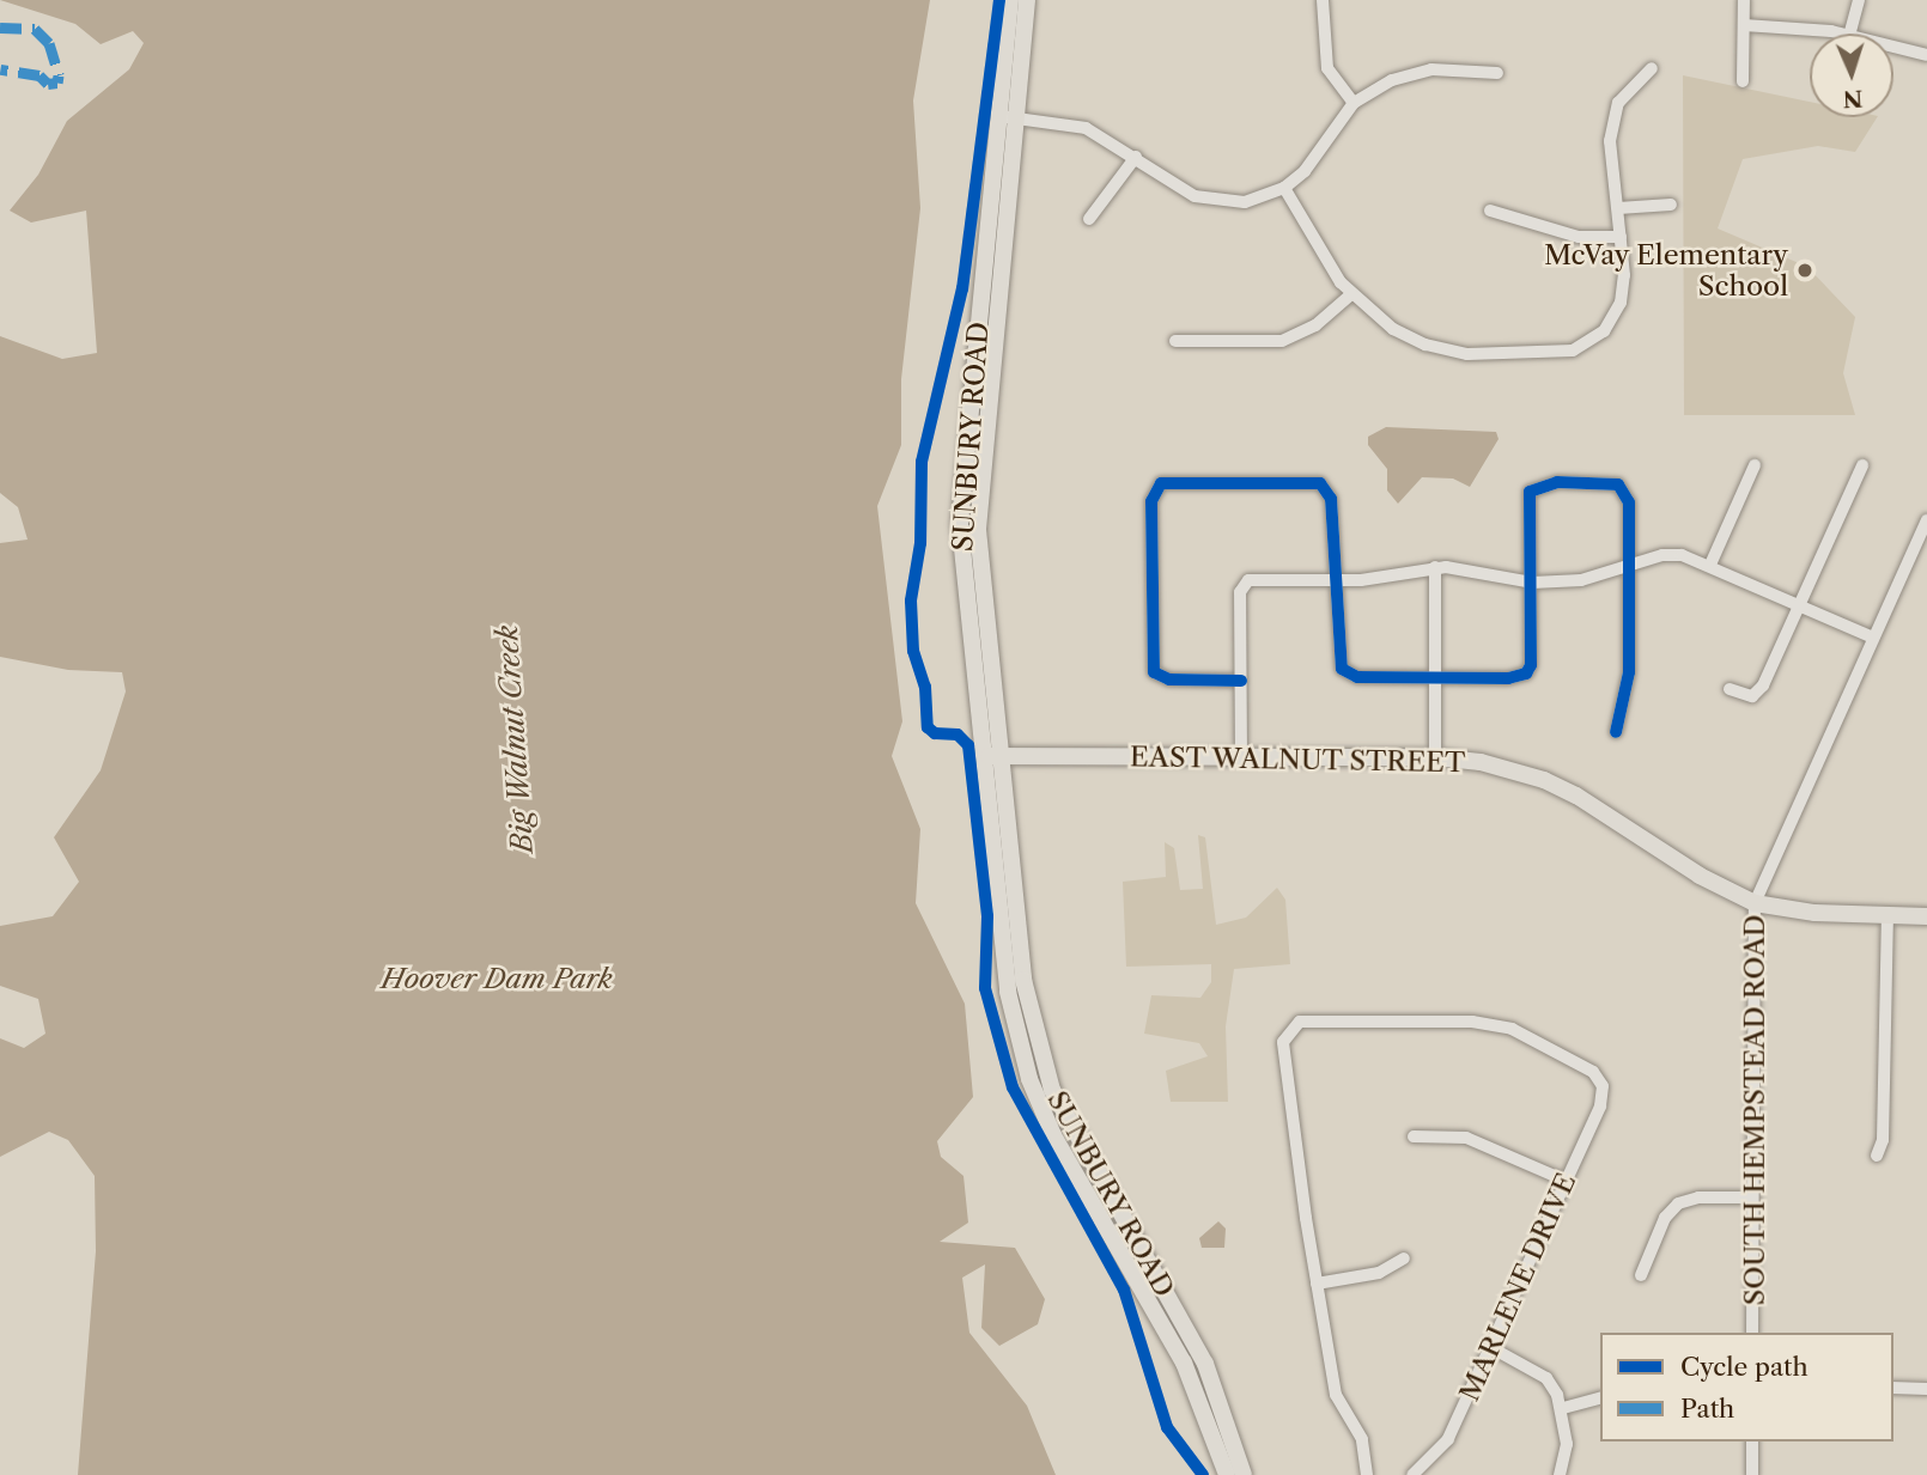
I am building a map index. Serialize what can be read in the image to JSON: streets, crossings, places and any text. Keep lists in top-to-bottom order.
{
  "streets": {
    "main road": ["SUNBURY ROAD", "EAST WALNUT STREET"],
    "street": ["SOUTH HEMPSTEAD ROAD", "MARLENE DRIVE"]
  },
  "crossings": [
    ["SUNBURY ROAD", "EAST WALNUT STREET"],
    ["EAST WALNUT STREET", "SOUTH HEMPSTEAD ROAD"]
  ],
  "water": ["Big Walnut Creek"],
  "parks": ["Hoover Dam Park"],
  "places": ["McVay Elementary School"],
  "legend": ["Cycle path", "Path"],
  "north": "bottom"
}
